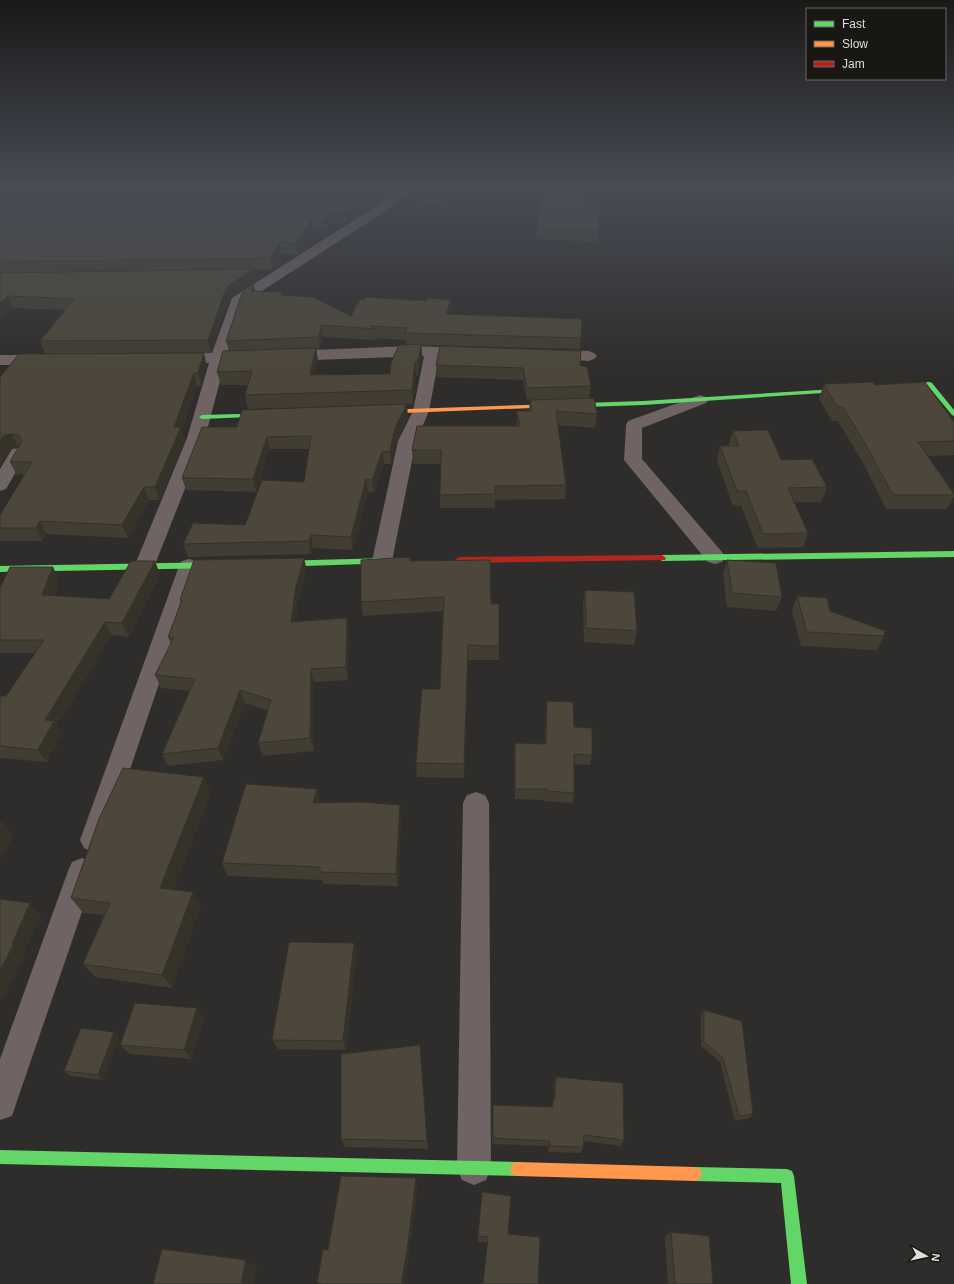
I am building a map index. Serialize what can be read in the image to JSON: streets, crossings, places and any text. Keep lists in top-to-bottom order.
{
  "legend": ["Fast", "Slow", "Jam"],
  "north": "right"
}
